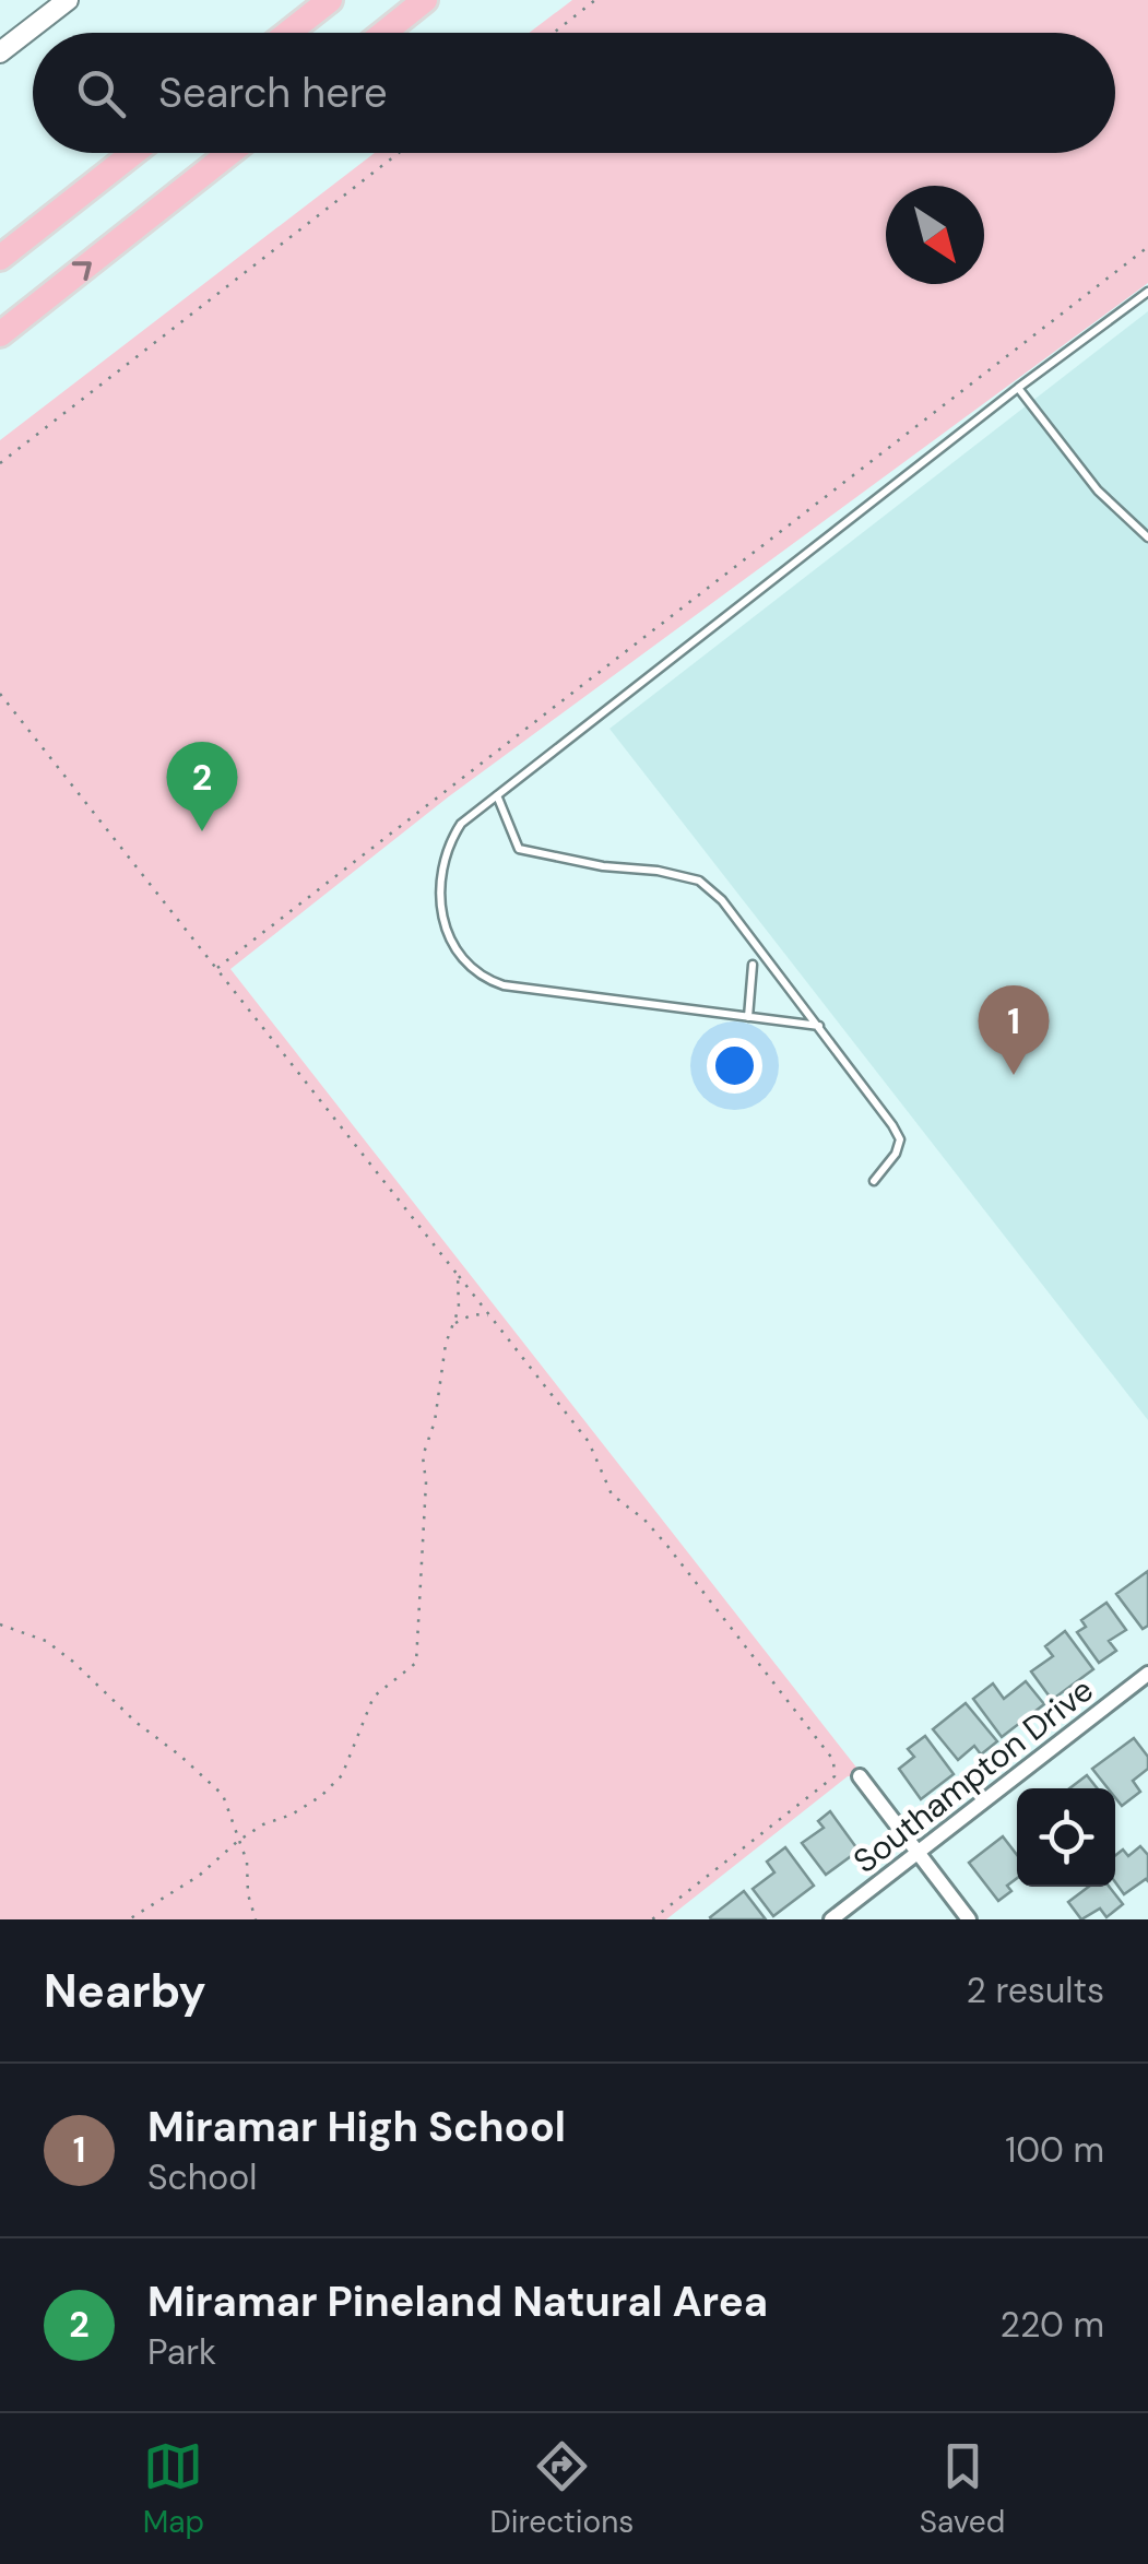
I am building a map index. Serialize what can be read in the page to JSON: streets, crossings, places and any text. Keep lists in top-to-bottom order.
{
  "streets": {
    "street": ["Southampton Drive"]
  },
  "north": "bottom right",
  "page": {
    "search": "Search here",
    "pins": ["2", "1"],
    "heading": ["Nearby", "2 results"],
    "list": [
      {
        "mark": "1",
        "name": "Miramar High School",
        "note": "School",
        "value": "100 m"
      },
      {
        "mark": "2",
        "name": "Miramar Pineland Natural Area",
        "note": "Park",
        "value": "220 m"
      }
    ],
    "nav": ["Map", "Directions", "Saved"]
  }
}
